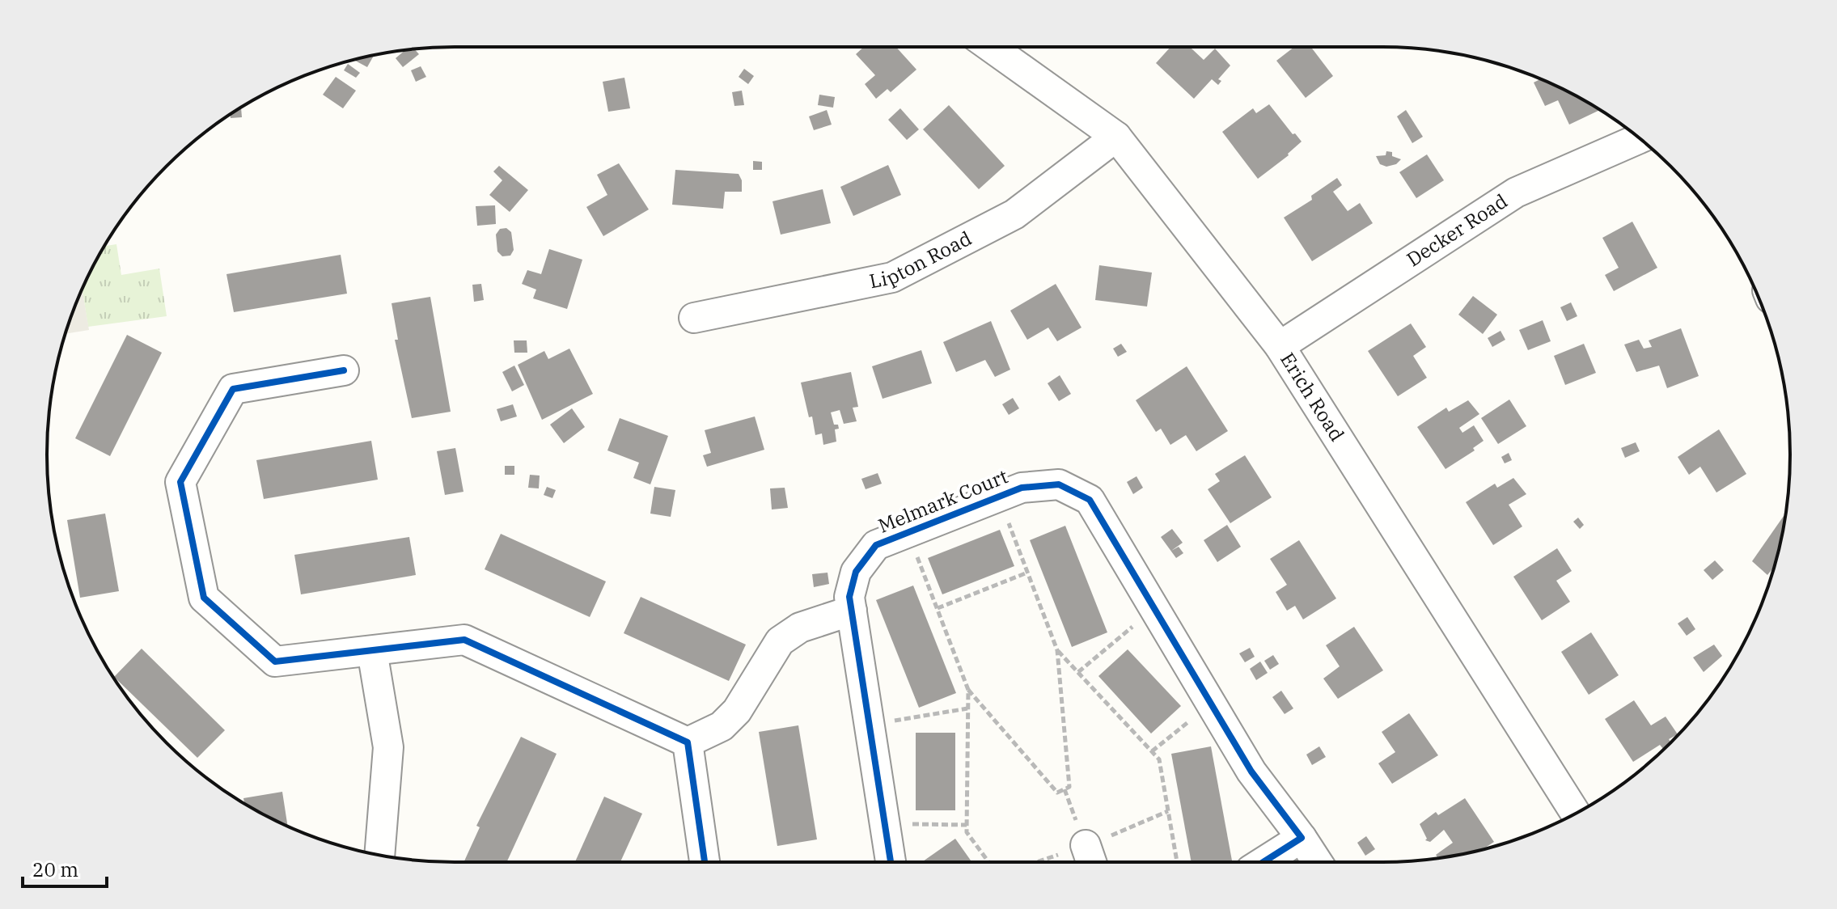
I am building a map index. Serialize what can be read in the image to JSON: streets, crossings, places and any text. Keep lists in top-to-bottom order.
{
  "streets": {
    "street": [
      "Decker Road",
      "Lipton Road",
      "Erich Road",
      "Melmark Court"
    ]
  },
  "crossings": [
    ["Decker Road", "Erich Road"],
    ["Lipton Road", "Erich Road"]
  ],
  "scale_bar": "20 m"
}
